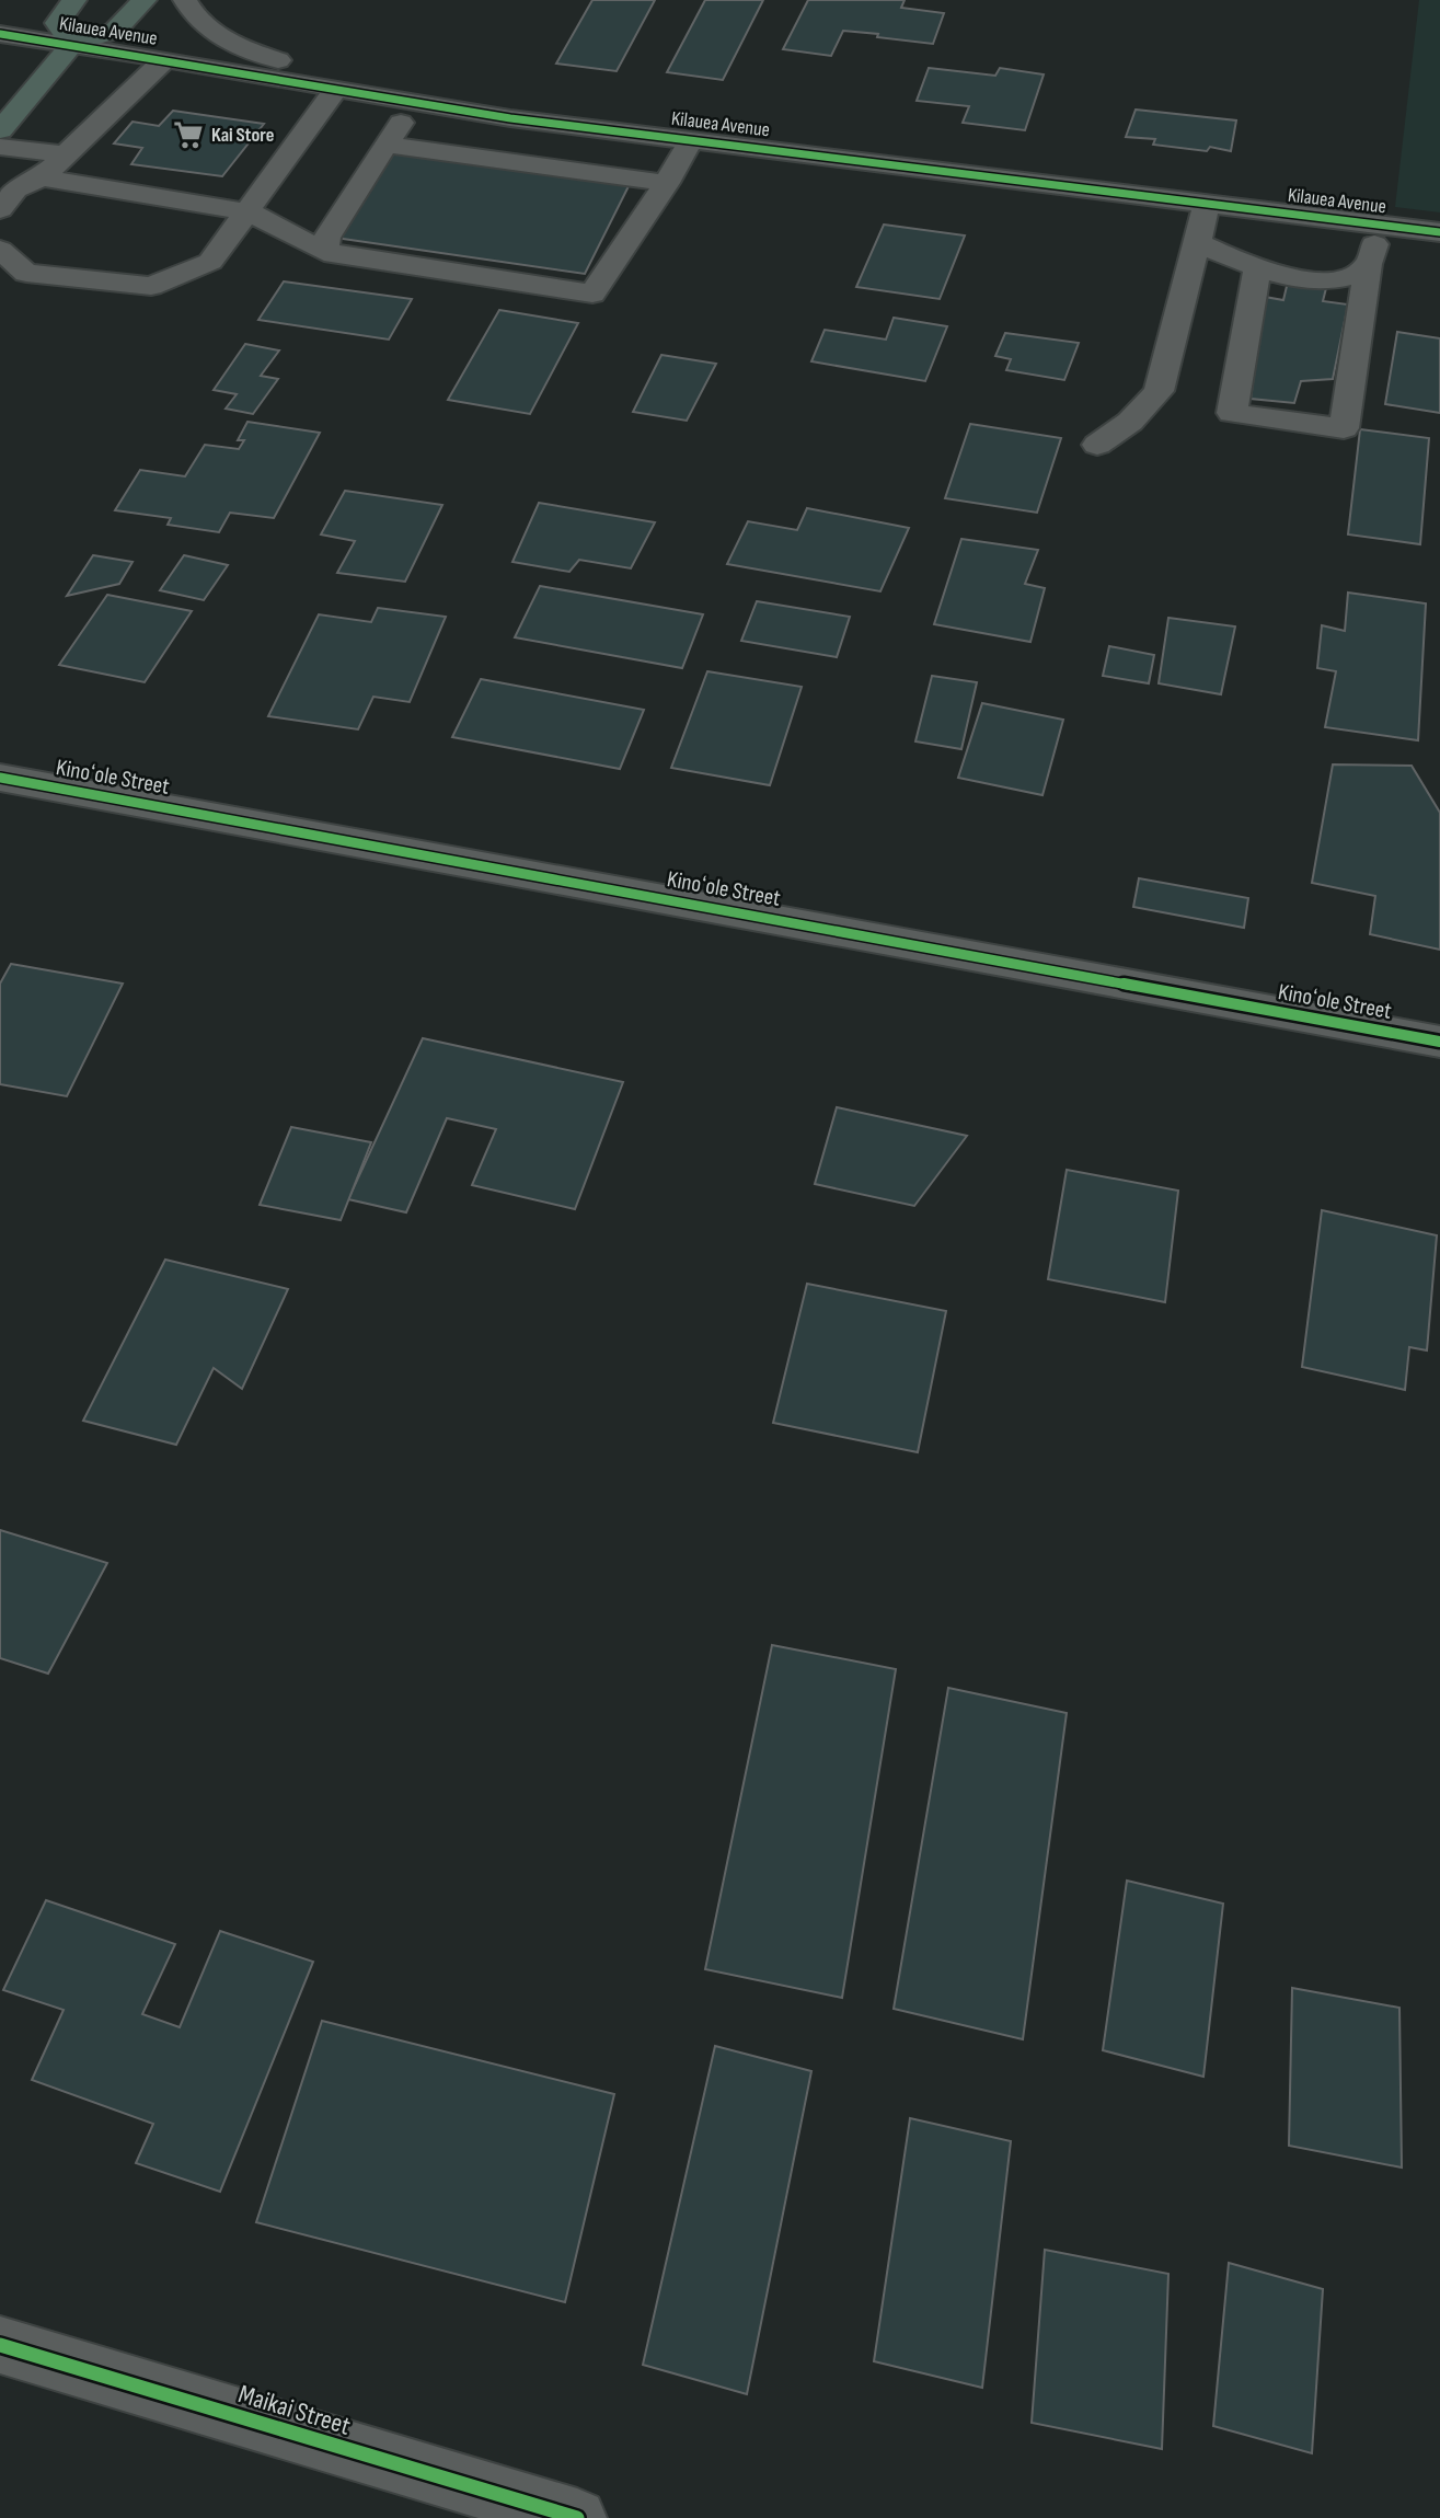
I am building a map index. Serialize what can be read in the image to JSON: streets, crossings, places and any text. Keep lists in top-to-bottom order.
{
  "streets": {
    "street": ["Kilauea Avenue", "Kinoʻole Street", "Maikai Street"]
  },
  "places": {
    "supermarket": ["Kai Store"]
  }
}
